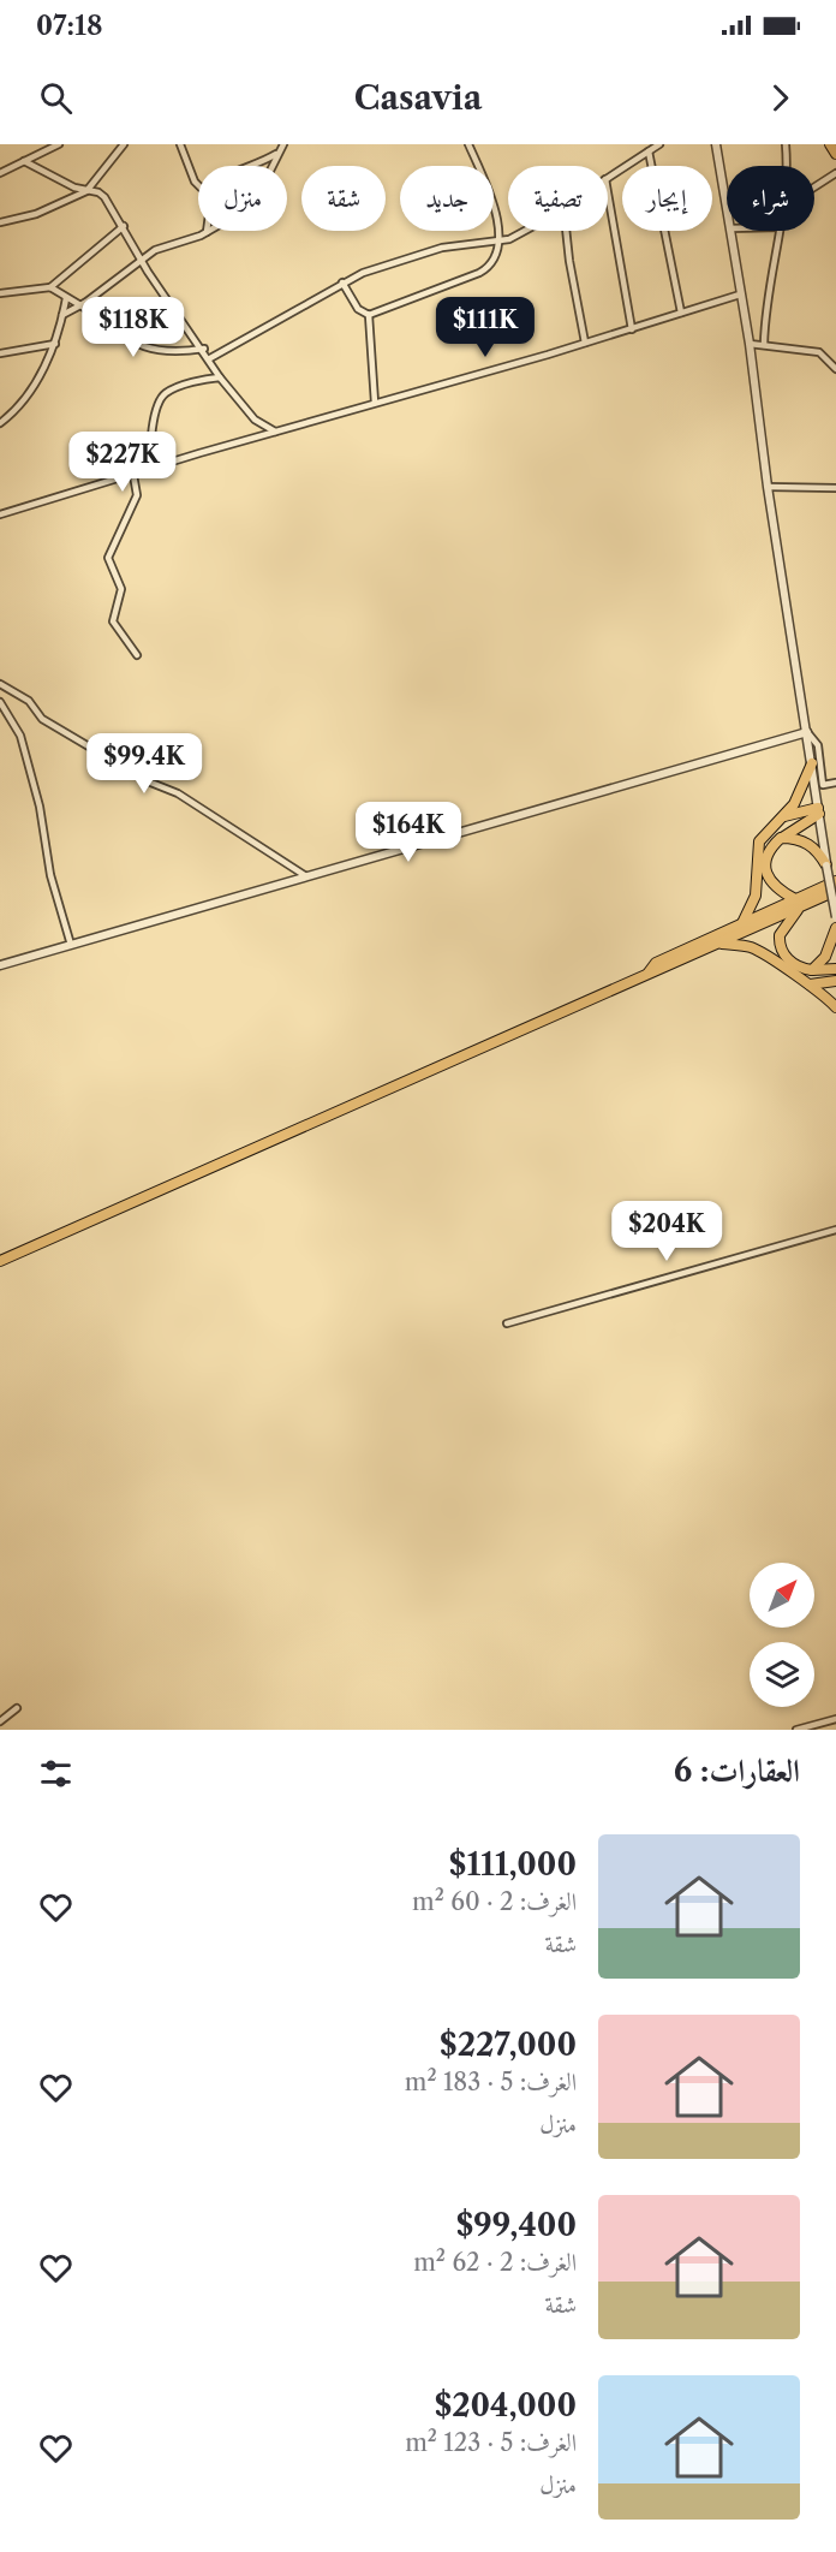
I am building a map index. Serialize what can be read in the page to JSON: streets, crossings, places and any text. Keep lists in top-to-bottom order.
{
  "north": "top right",
  "page": {
    "status": "07:18",
    "header": "Casavia",
    "chip": [
      "شراء",
      "إيجار",
      "تصفية",
      "جديد",
      "شقة",
      "منزل"
    ],
    "price": [
      "$118K",
      "$111K",
      "$227K",
      "$99.4K",
      "$164K",
      "$204K"
    ],
    "heading": "العقارات: 6",
    "list": [
      {
        "name": "$111,000",
        "note": "الغرف: 2 · 60 m² · شقة"
      },
      {
        "name": "$227,000",
        "note": "الغرف: 5 · 183 m² · منزل"
      },
      {
        "name": "$99,400",
        "note": "الغرف: 2 · 62 m² · شقة"
      },
      {
        "name": "$204,000",
        "note": "الغرف: 5 · 123 m² · منزل"
      }
    ]
  }
}
